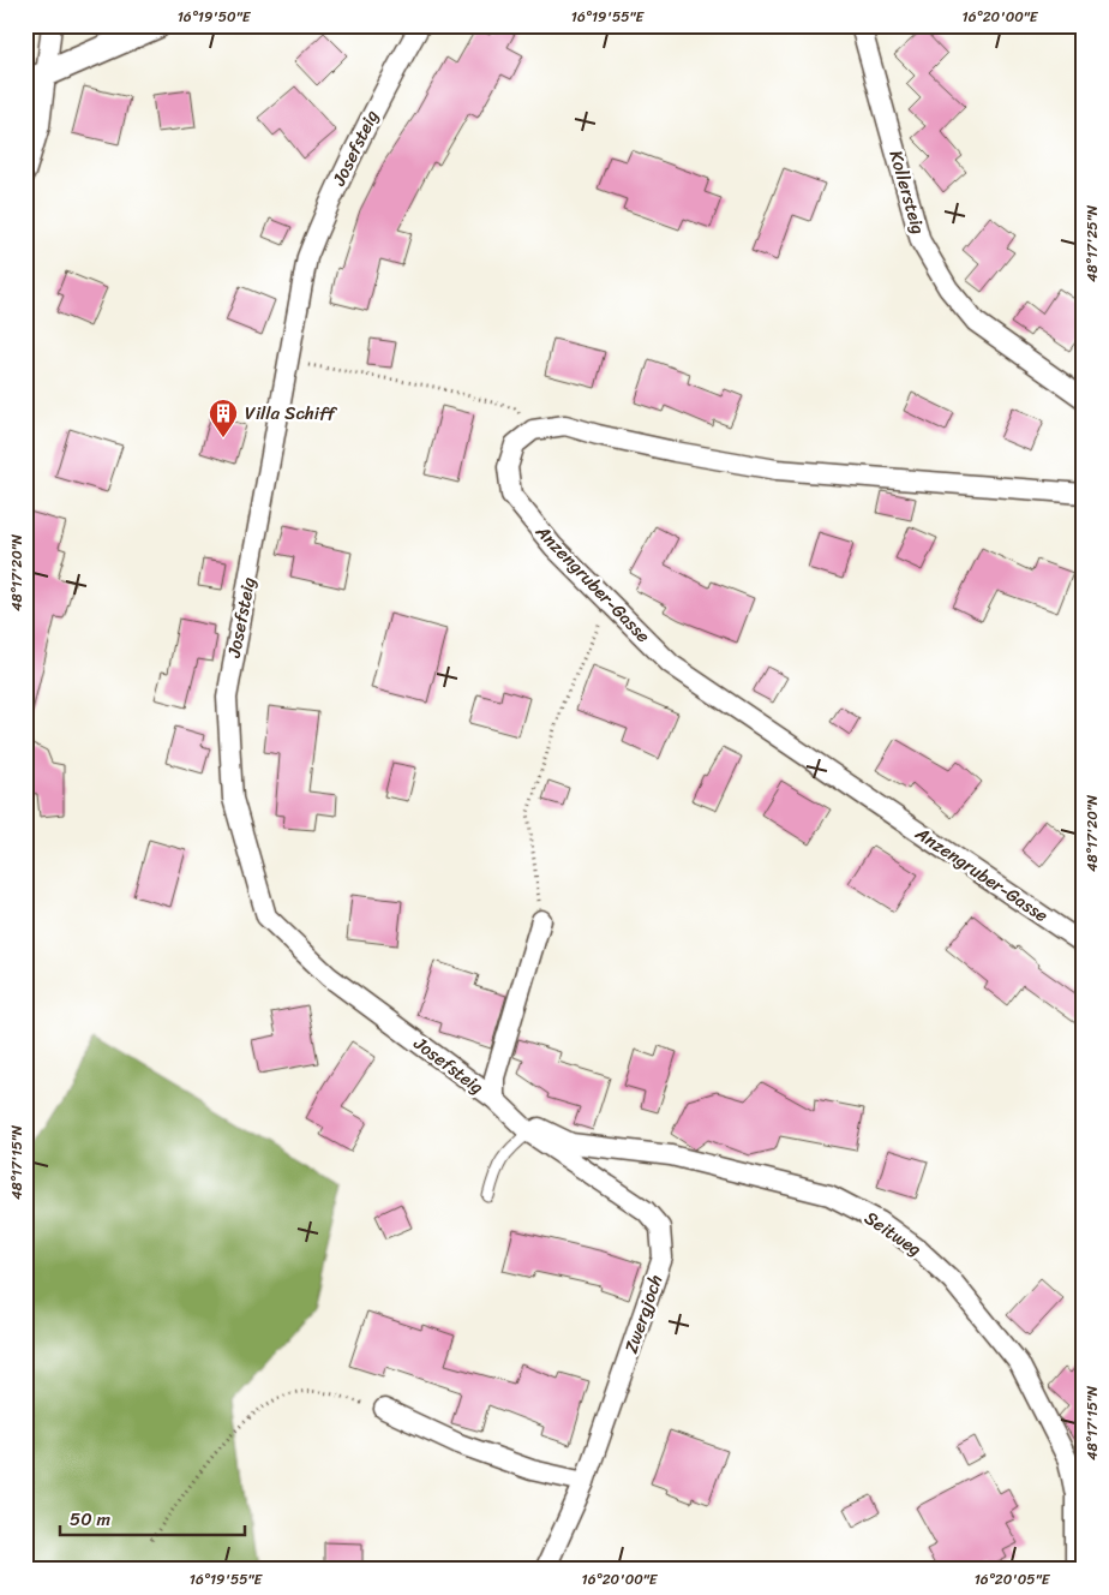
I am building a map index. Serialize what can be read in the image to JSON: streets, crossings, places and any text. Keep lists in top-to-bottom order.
{
  "streets": {
    "street": [
      "Josefsteig",
      "Kollersteig",
      "Anzengruber-Gasse",
      "Seitweg",
      "Zwergjoch"
    ]
  },
  "crossings": [
    ["Josefsteig", "Seitweg"],
    ["Josefsteig", "Zwergjoch"],
    ["Seitweg", "Zwergjoch"]
  ],
  "places": {
    "building": ["Villa Schiff"]
  },
  "scale_bar": "50 m",
  "coordinates": [
    "16°19'50\"E",
    "16°19'55\"E",
    "16°20'00\"E",
    "48°17'25\"N",
    "48°17'20\"N",
    "48°17'15\"N",
    "16°20'05\"E"
  ]
}
